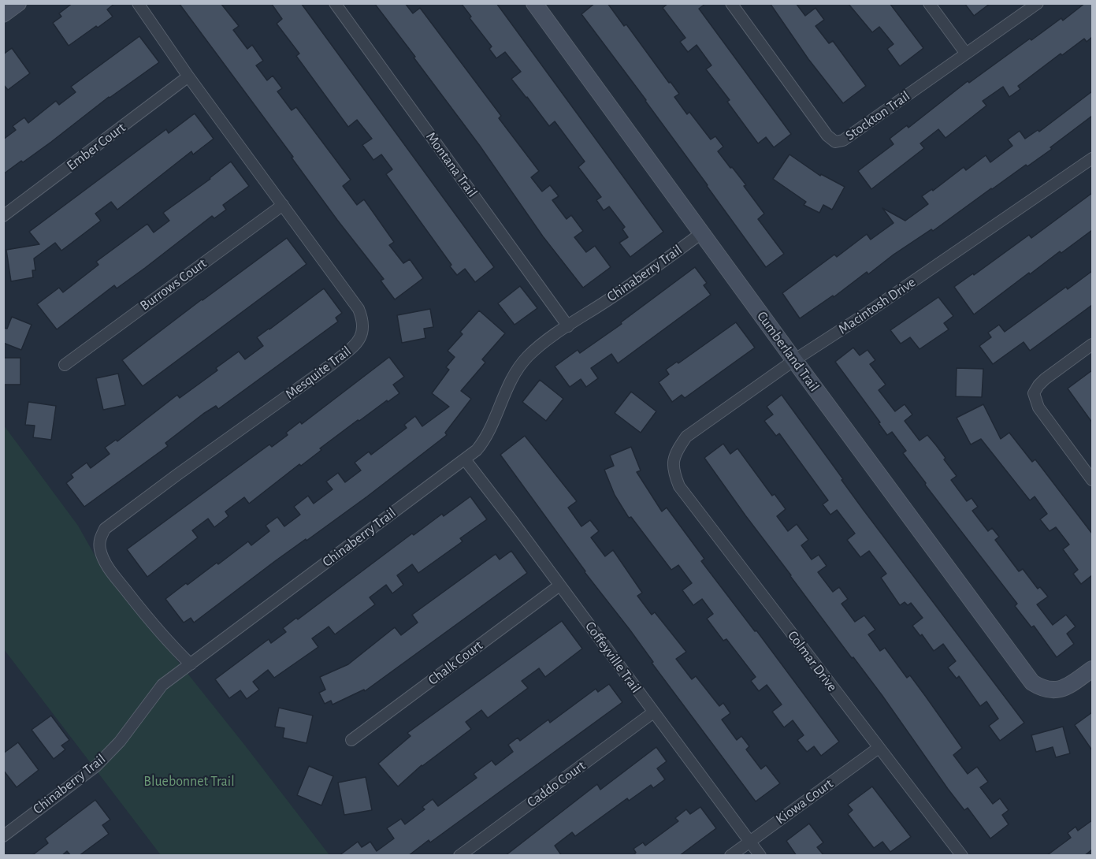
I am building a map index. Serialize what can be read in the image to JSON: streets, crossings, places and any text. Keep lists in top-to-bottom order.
{
  "streets": {
    "street": [
      "Stockton Trail",
      "Ember Court",
      "Montana Trail",
      "Chinaberry Trail",
      "Burrows Court",
      "Macintosh Drive",
      "Cumberland Trail",
      "Mesquite Trail",
      "Coffeyville Trail",
      "Colmar Drive",
      "Chalk Court",
      "Caddo Court",
      "Kiowa Court"
    ]
  },
  "crossings": [
    ["Ember Court", "Mesquite Trail"],
    ["Montana Trail", "Chinaberry Trail"],
    ["Chinaberry Trail", "Cumberland Trail"],
    ["Chinaberry Trail", "Mesquite Trail"],
    ["Chinaberry Trail", "Coffeyville Trail"],
    ["Burrows Court", "Mesquite Trail"],
    ["Macintosh Drive", "Cumberland Trail"],
    ["Macintosh Drive", "Colmar Drive"],
    ["Coffeyville Trail", "Chalk Court"],
    ["Coffeyville Trail", "Caddo Court"],
    ["Coffeyville Trail", "Kiowa Court"],
    ["Colmar Drive", "Kiowa Court"]
  ],
  "parks": ["Bluebonnet Trail"]
}
